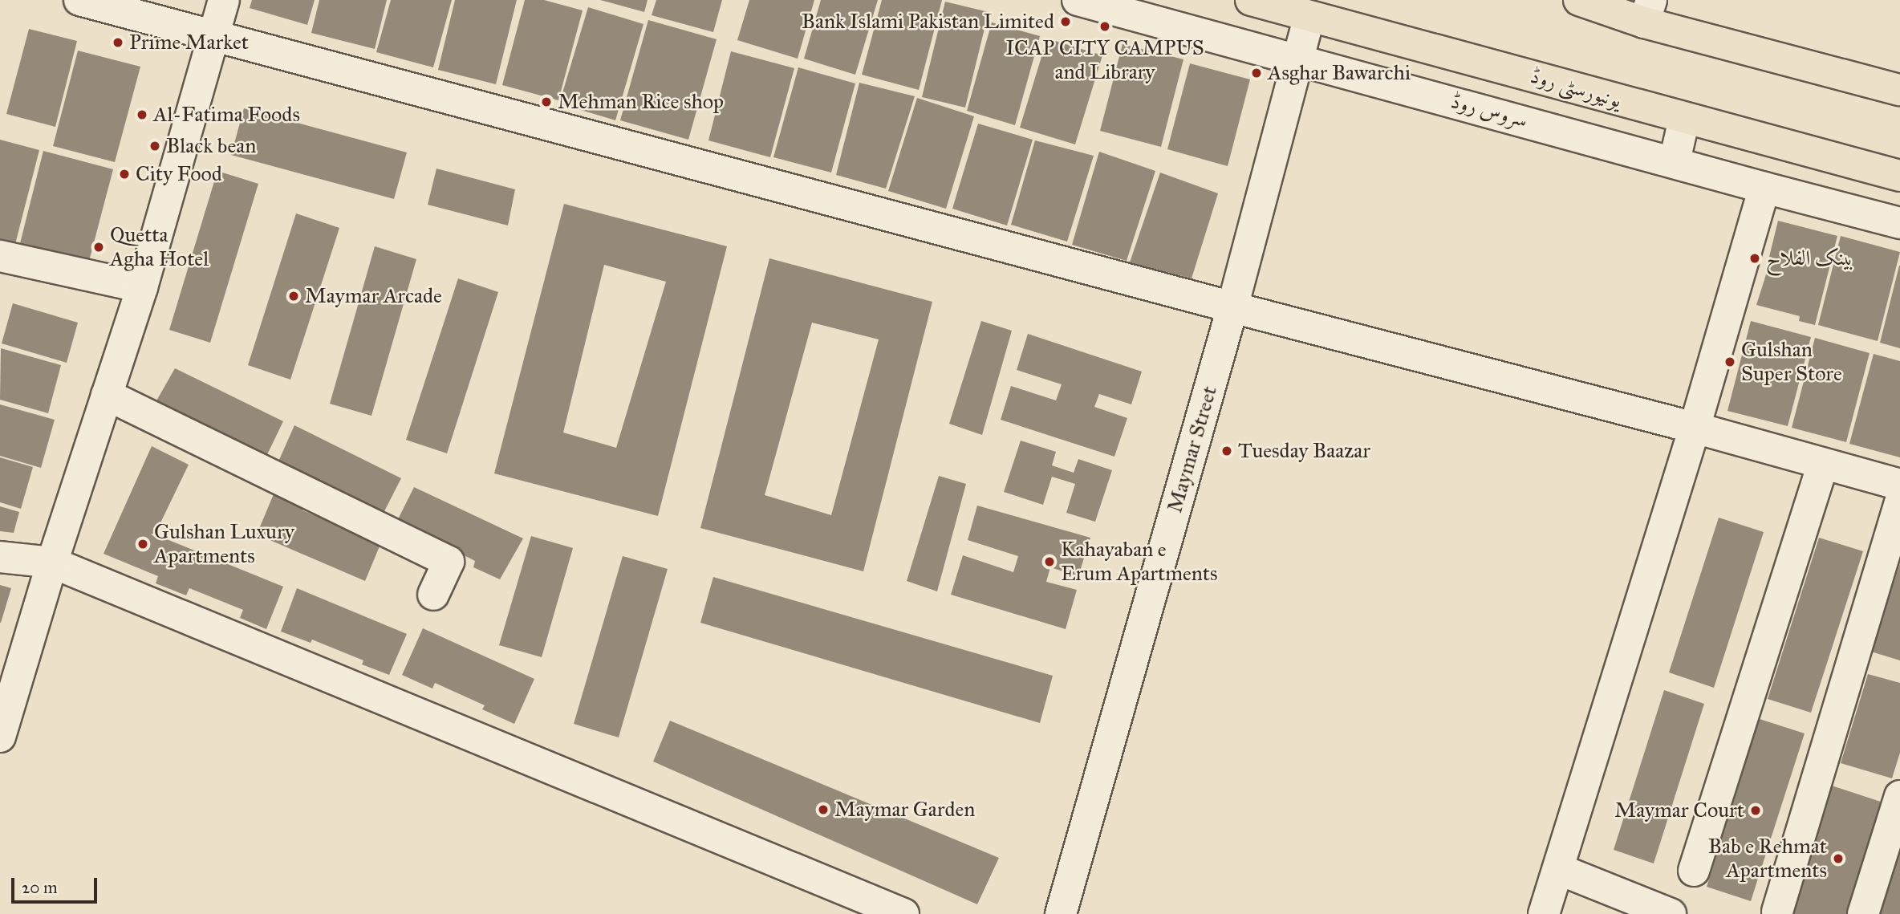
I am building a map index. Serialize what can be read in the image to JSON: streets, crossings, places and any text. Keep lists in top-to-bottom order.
{
  "streets": {
    "main road": ["یونیورسٹی روڈ"],
    "street": ["سروس روڈ", "Maymar Street"]
  },
  "crossings": [
    ["یونیورسٹی روڈ", "Maymar Street"],
    ["سروس روڈ", "Maymar Street"]
  ],
  "places": [
    "Bank Islami Pakistan Limited",
    "ICAP CITY CAMPUS and Library",
    "Prime Market",
    "Asghar Bawarchi",
    "Mehman Rice shop",
    "Al-Fatima Foods",
    "Black bean",
    "City Food",
    "Quetta Agha Hotel",
    "بینک الفلاح",
    "Maymar Arcade",
    "Gulshan Super Store",
    "Tuesday Baazar",
    "Gulshan Luxury Apartments",
    "Kahayaban e Erum Apartments",
    "Maymar Garden",
    "Maymar Court",
    "Bab e Rehmat Apartments"
  ],
  "scale_bar": "20 m"
}
